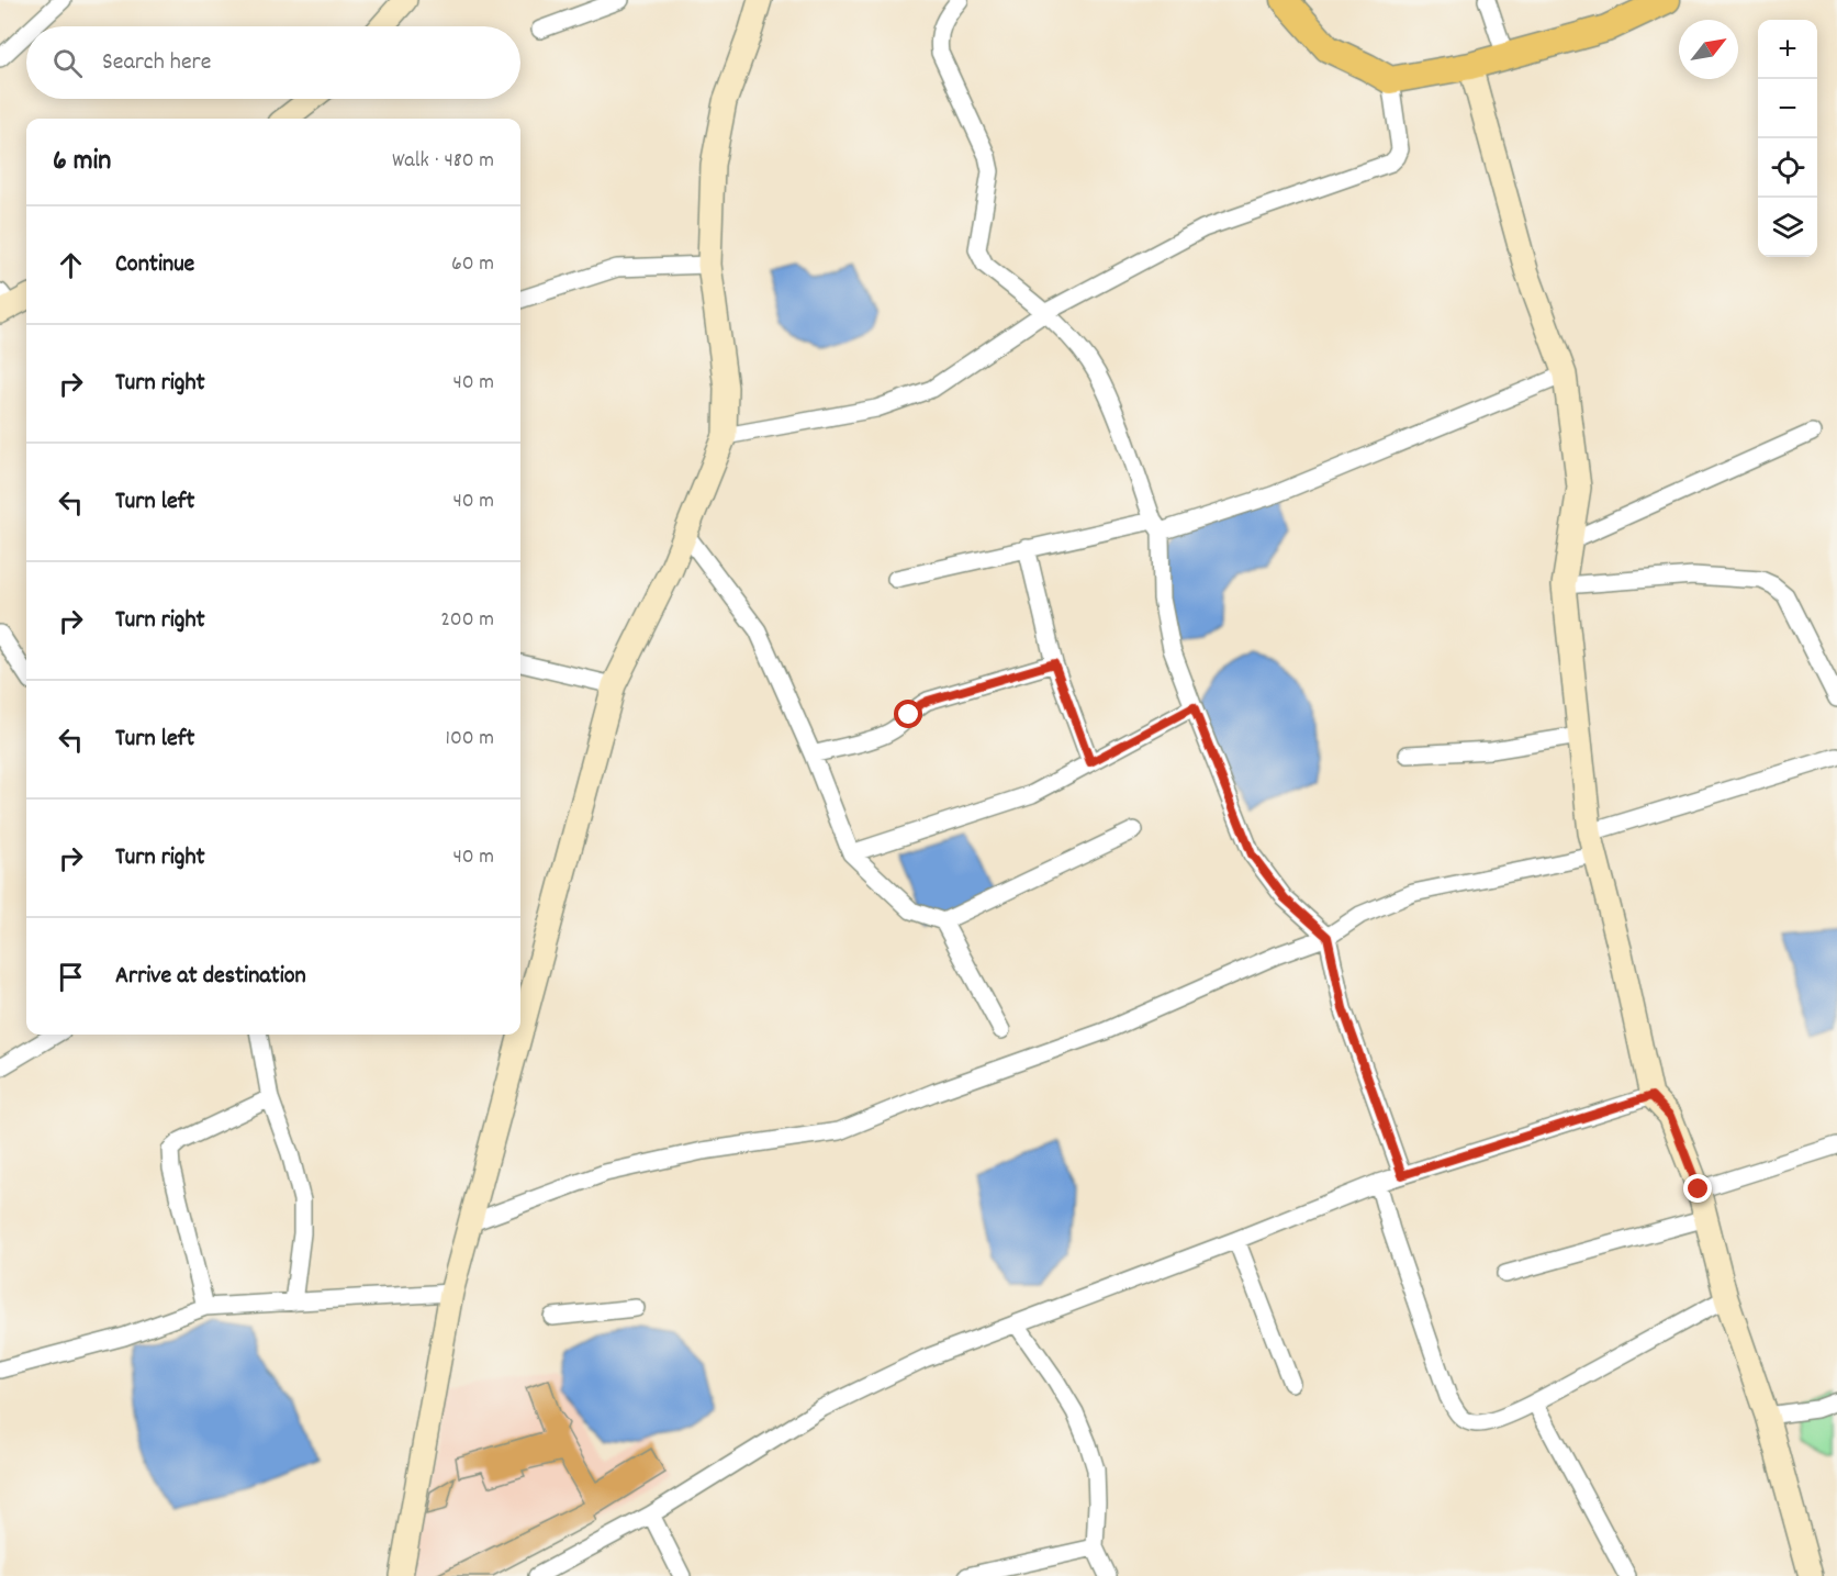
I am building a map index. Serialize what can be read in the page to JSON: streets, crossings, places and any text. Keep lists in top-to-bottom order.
{
  "north": "top right",
  "page": {
    "map_buttons": ["+", "−"],
    "search": "Search here",
    "heading": ["6 min", "Walk · 480 m"],
    "list": [
      ["Continue", "60 m"],
      ["Turn right", "40 m"],
      ["Turn left", "40 m"],
      ["Turn right", "200 m"],
      ["Turn left", "100 m"],
      ["Turn right", "40 m"],
      "Arrive at destination"
    ]
  }
}
